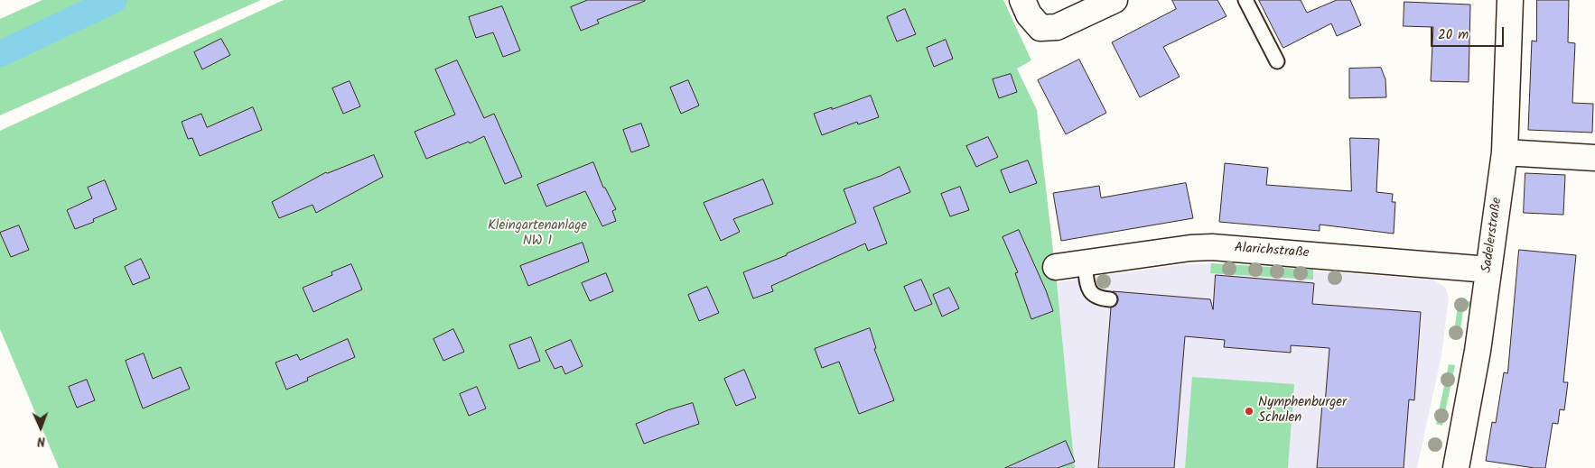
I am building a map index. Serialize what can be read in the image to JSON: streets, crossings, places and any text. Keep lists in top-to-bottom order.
{
  "streets": {
    "street": ["Sadelerstraße", "Alarichstraße"]
  },
  "crossings": [
    ["Sadelerstraße", "Alarichstraße"]
  ],
  "parks": ["Kleingartenanlage NW 1"],
  "places": ["Nymphenburger Schulen"],
  "scale_bar": "20 m",
  "north": "bottom"
}
